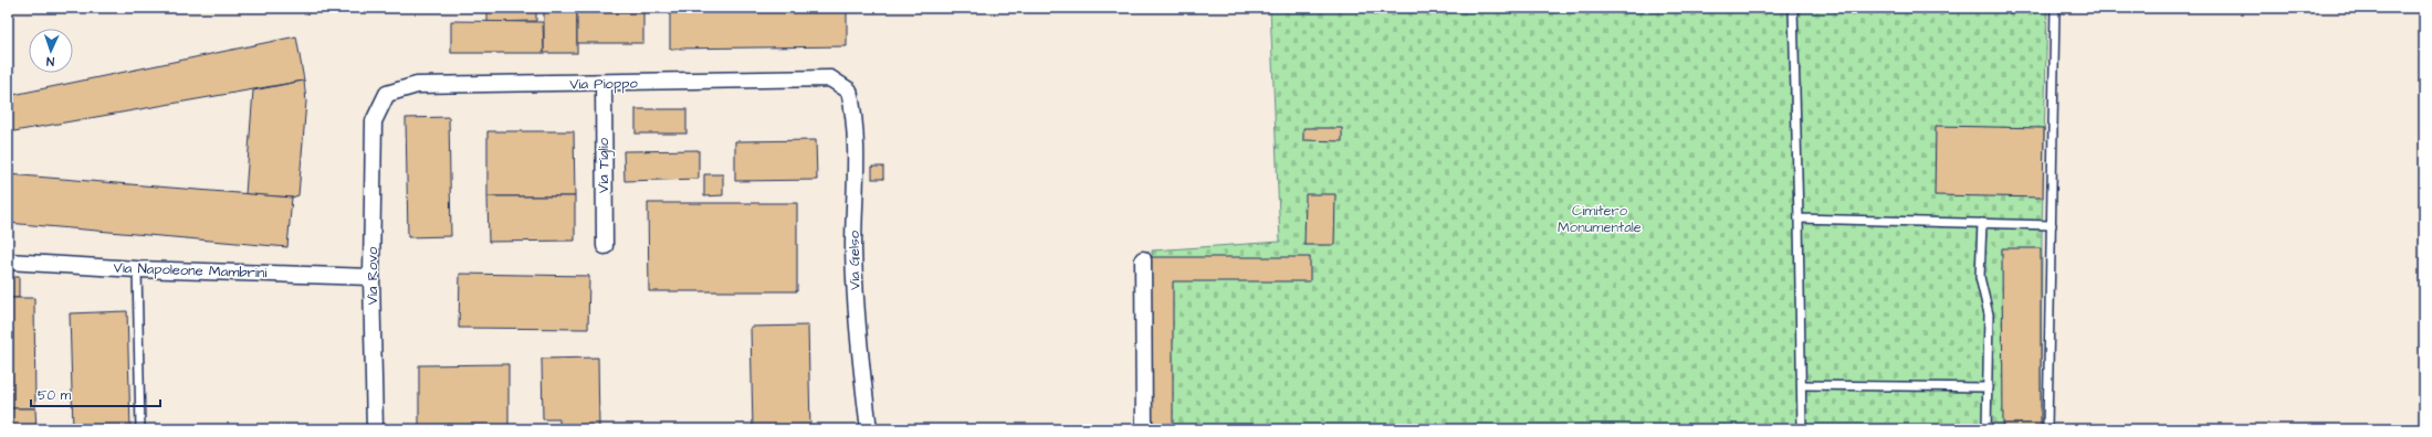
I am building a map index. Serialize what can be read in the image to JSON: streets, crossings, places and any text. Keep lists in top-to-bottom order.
{
  "streets": {
    "street": [
      "Via Pioppo",
      "Via Tiglio",
      "Via Gelso",
      "Via Napoleone Mambrini",
      "Via Rovo"
    ]
  },
  "crossings": [
    ["Via Pioppo", "Via Tiglio"],
    ["Via Pioppo", "Via Gelso"],
    ["Via Pioppo", "Via Rovo"],
    ["Via Napoleone Mambrini", "Via Rovo"]
  ],
  "parks": ["Cimitero Monumentale"],
  "scale_bar": "50 m",
  "north": "bottom"
}
